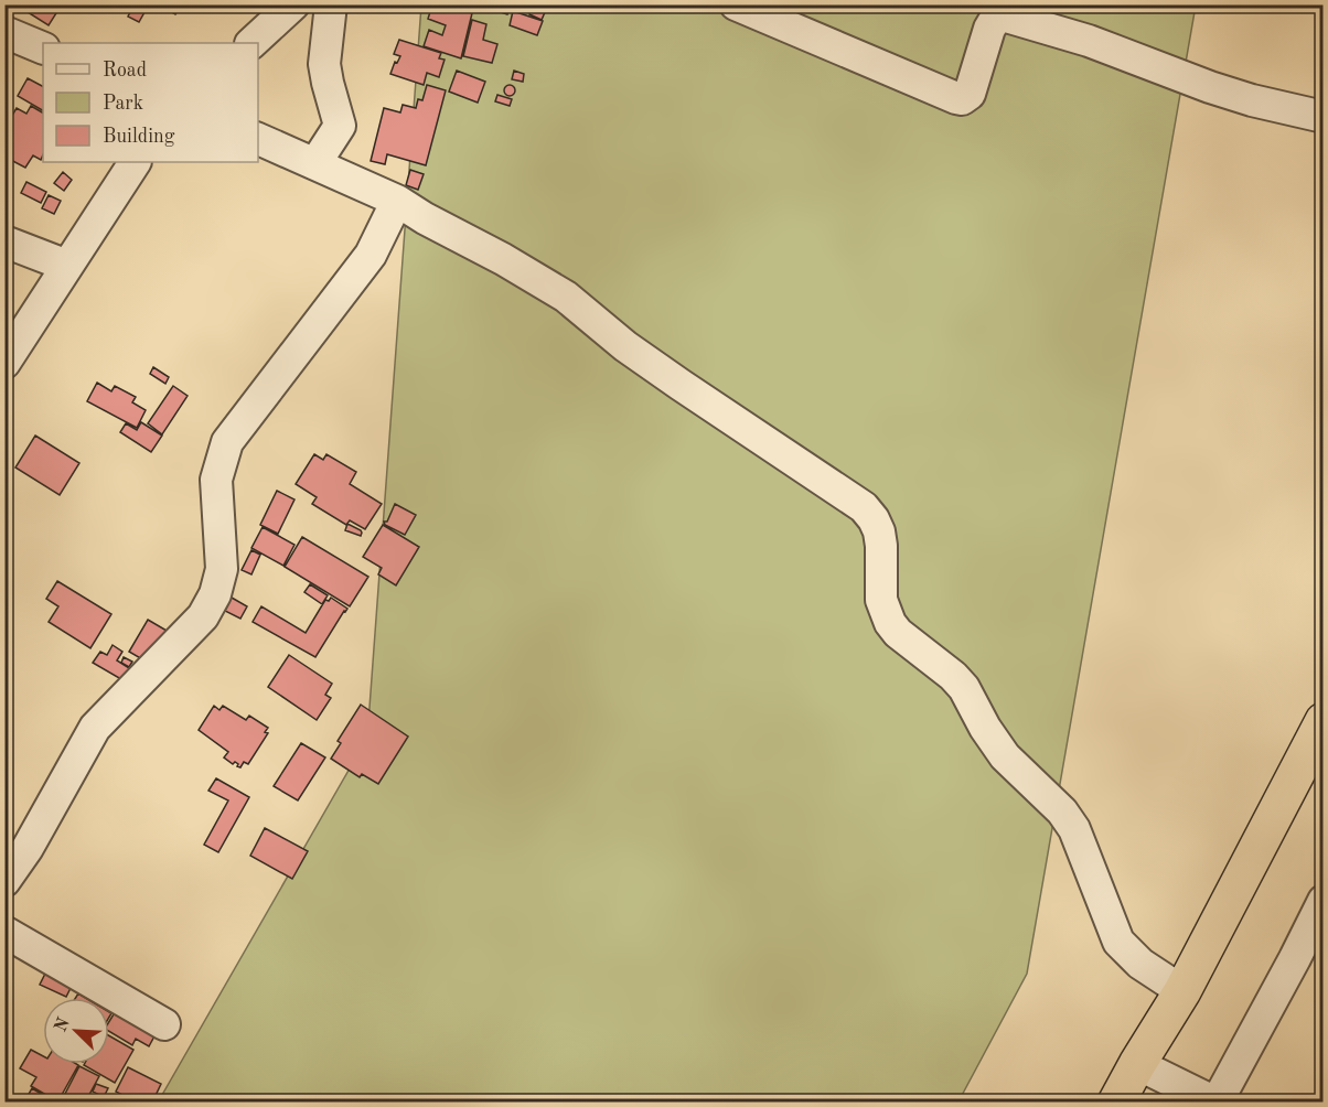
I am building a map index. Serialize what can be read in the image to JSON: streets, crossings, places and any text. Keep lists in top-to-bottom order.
{
  "legend": ["Road", "Park", "Building"],
  "north": "top left"
}
